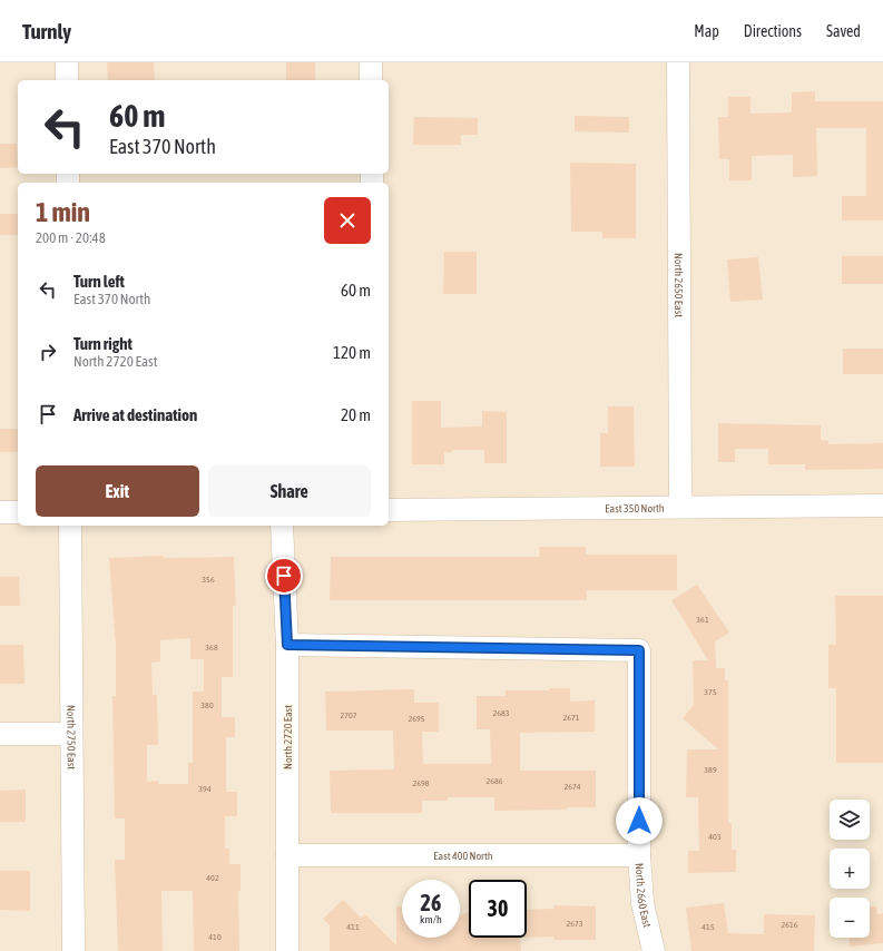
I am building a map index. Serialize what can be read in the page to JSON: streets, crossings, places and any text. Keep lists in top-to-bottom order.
{
  "streets": {
    "street": [
      "North 2650 East",
      "East 350 North",
      "North 2750 East",
      "North 2720 East",
      "East 400 North",
      "North 2660 East"
    ]
  },
  "crossings": [
    ["North 2650 East", "East 350 North"],
    ["North 2720 East", "East 400 North"],
    ["North 2720 East", "North 2660 East"],
    ["East 400 North", "North 2660 East"]
  ],
  "house_numbers": [
    "356",
    "361",
    "368",
    "375",
    "380",
    "2683",
    "2707",
    "2671",
    "2695",
    "389",
    "2686",
    "2698",
    "2674",
    "394",
    "403",
    "402",
    "2673",
    "2616",
    "411",
    "415",
    "410"
  ],
  "page": {
    "header": "Turnly",
    "nav": ["Map", "Directions", "Saved"],
    "turn": ["60 m", "East 370 North"],
    "heading": ["1 min", "200 m · 20:48"],
    "list": [
      {
        "name": "Turn left",
        "note": "East 370 North",
        "value": "60 m"
      },
      {
        "name": "Turn right",
        "note": "North 2720 East",
        "value": "120 m"
      },
      {
        "name": "Arrive at destination",
        "value": "20 m"
      }
    ],
    "buttons": ["Exit", "Share"],
    "map_buttons": ["+", "−"],
    "speed": "26 km/h",
    "limit": "30"
  }
}
